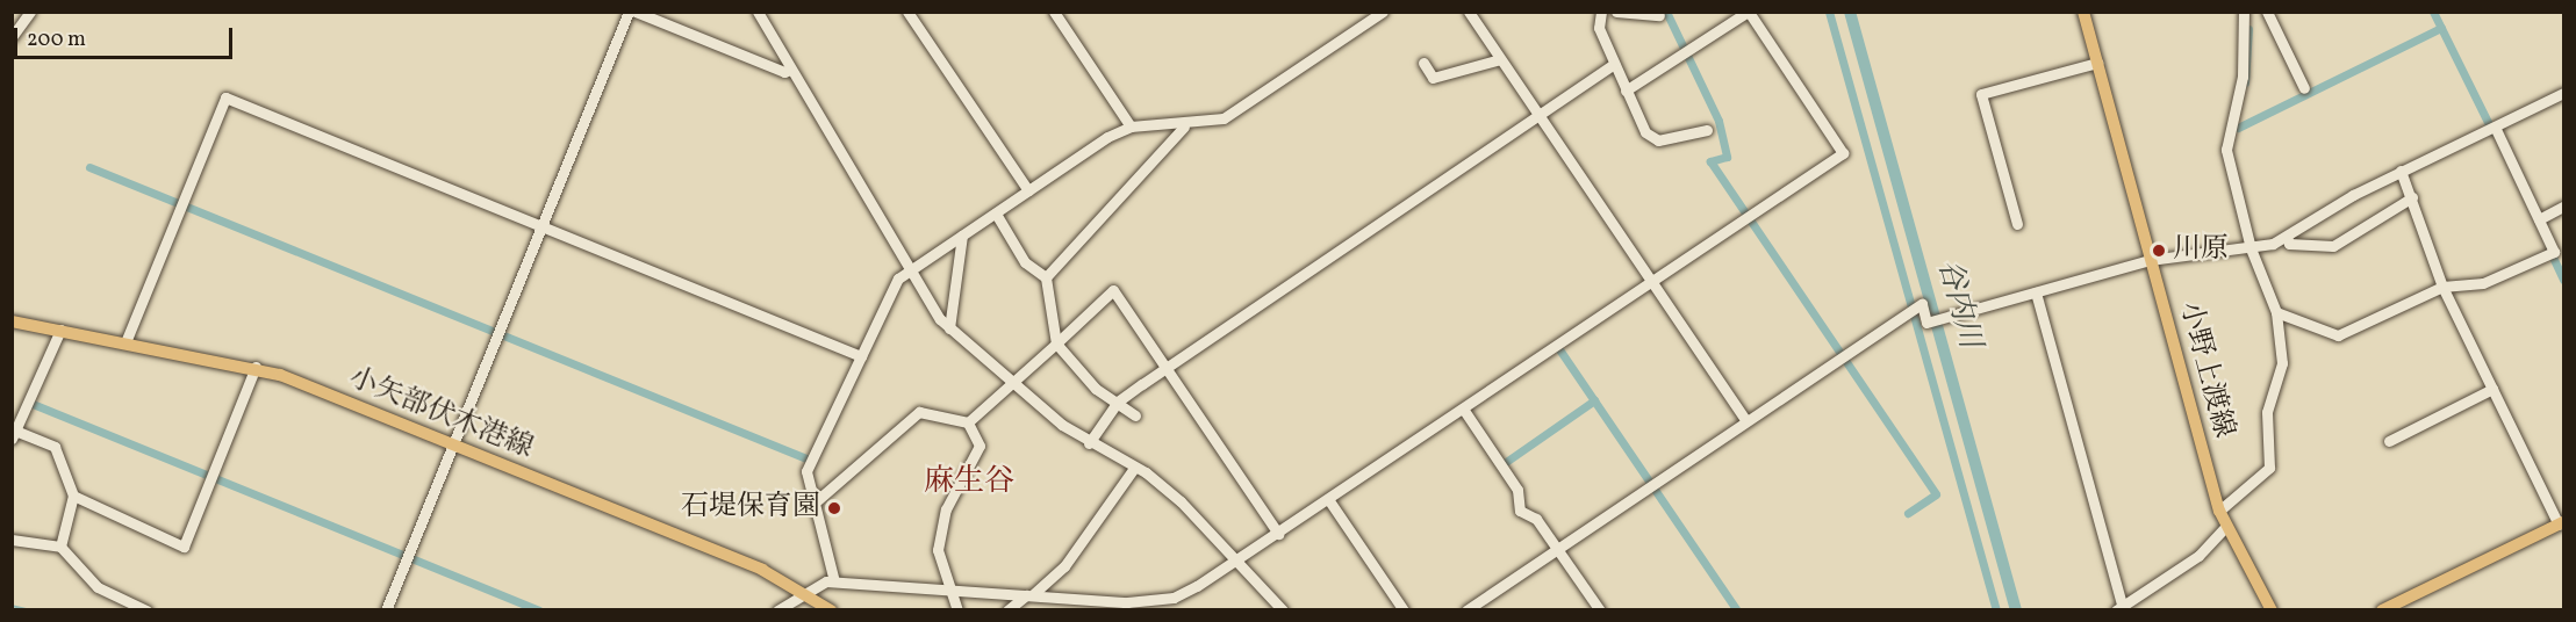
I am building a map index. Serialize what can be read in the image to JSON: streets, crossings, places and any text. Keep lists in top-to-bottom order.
{
  "streets": {
    "main road": ["小野上渡線", "小矢部伏木港線"]
  },
  "districts": ["麻生谷"],
  "water": ["谷内川"],
  "places": ["川原", "石堤保育園"],
  "scale_bar": "200 m"
}
